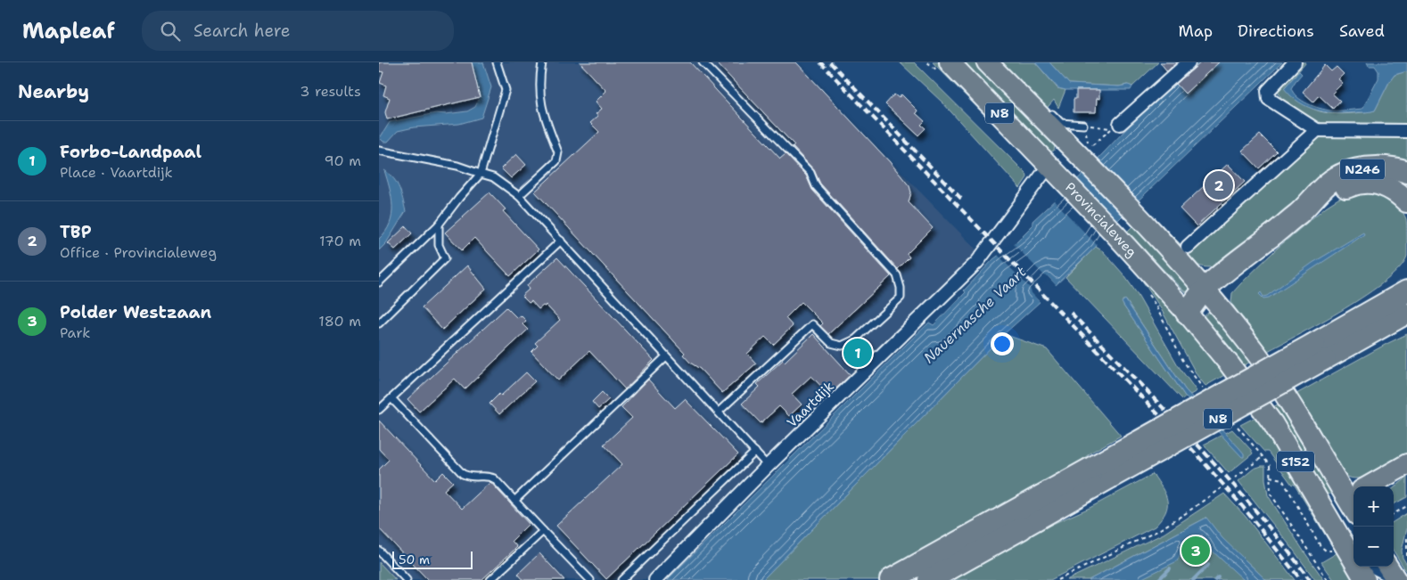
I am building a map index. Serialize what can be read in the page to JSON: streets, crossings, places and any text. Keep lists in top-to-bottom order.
{
  "streets": {
    "highway": ["N8", "N246"],
    "main road": ["Provincialeweg", "S152"],
    "street": ["Vaartdijk"]
  },
  "crossings": [
    ["Provincialeweg", "Vaartdijk"]
  ],
  "water": ["Nauernasche Vaart"],
  "scale_bar": "50 m",
  "page": {
    "header": "Mapleaf",
    "search": "Search here",
    "nav": ["Map", "Directions", "Saved"],
    "heading": ["Nearby", "3 results"],
    "list": [
      {
        "mark": "1",
        "name": "Forbo-Landpaal",
        "note": "Place · Vaartdijk",
        "value": "90 m"
      },
      {
        "mark": "2",
        "name": "TBP",
        "note": "Office · Provincialeweg",
        "value": "170 m"
      },
      {
        "mark": "3",
        "name": "Polder Westzaan",
        "note": "Park",
        "value": "180 m"
      }
    ],
    "pins": ["2", "1", "3"],
    "map_buttons": ["+", "−"],
    "scale": "50 m"
  }
}
